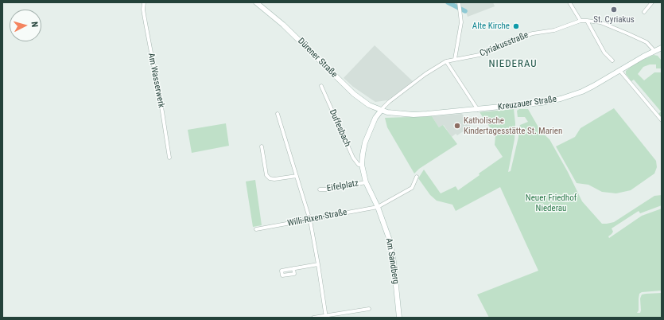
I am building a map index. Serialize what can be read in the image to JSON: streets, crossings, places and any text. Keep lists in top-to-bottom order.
{
  "streets": {
    "main road": ["Dürener Straße", "Kreuzauer Straße", "Am Sandberg"],
    "street": [
      "Cyriakusstraße",
      "Am Wasserwerk",
      "Duffesbach",
      "Eifelplatz",
      "Willi-Rixen-Straße"
    ]
  },
  "crossings": [
    ["Cyriakusstraße", "Dürener Straße"],
    ["Cyriakusstraße", "Kreuzauer Straße"],
    ["Cyriakusstraße", "Am Sandberg"],
    ["Dürener Straße", "Kreuzauer Straße"],
    ["Dürener Straße", "Am Sandberg"],
    ["Kreuzauer Straße", "Am Sandberg"],
    ["Duffesbach", "Am Sandberg"],
    ["Eifelplatz", "Am Sandberg"],
    ["Willi-Rixen-Straße", "Am Sandberg"]
  ],
  "districts": ["NIEDERAU"],
  "parks": ["Neuer Friedhof Niederau"],
  "places": ["St. Cyriakus", "Alte Kirche", "Katholische Kindertagesstätte St. Marien"],
  "north": "right"
}
